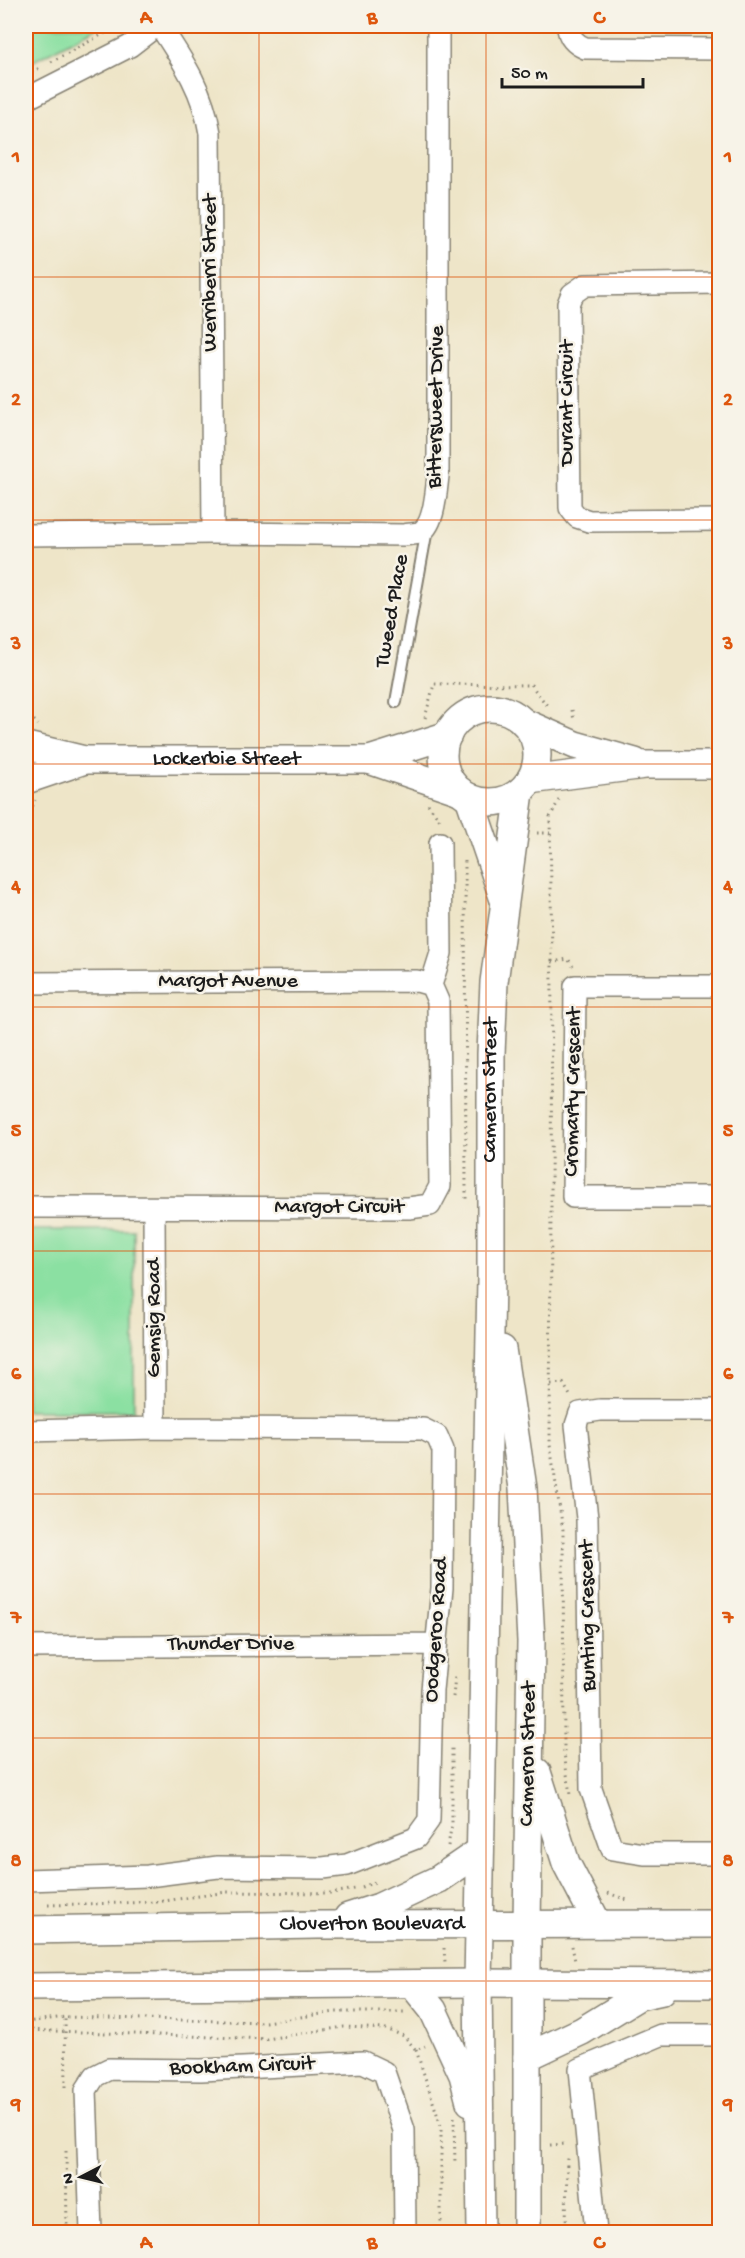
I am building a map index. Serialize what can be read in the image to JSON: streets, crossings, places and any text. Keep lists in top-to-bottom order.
{
  "streets": {
    "street": [
      "Werriberri Street",
      "Durant Circuit",
      "Bittersweet Drive",
      "Lockerbie Street",
      "Margot Avenue",
      "Cameron Street",
      "Cromarty Crescent",
      "Margot Circuit",
      "Gemsig Road",
      "Bunting Crescent",
      "Oodgeroo Road",
      "Thunder Drive",
      "Cloverton Boulevard",
      "Bookham Circuit"
    ],
    "lane": ["Tweed Place"]
  },
  "crossings": [
    ["Bittersweet Drive", "Tweed Place"],
    ["Margot Avenue", "Margot Circuit"],
    ["Cameron Street", "Cloverton Boulevard"],
    ["Margot Circuit", "Gemsig Road"],
    ["Gemsig Road", "Oodgeroo Road"],
    ["Oodgeroo Road", "Thunder Drive"]
  ],
  "scale_bar": "50 m",
  "north": "left",
  "grid": {
    "columns": ["A", "B", "C"],
    "rows": [
      "1",
      "2",
      "3",
      "4",
      "5",
      "6",
      "7",
      "8",
      "9"
    ]
  }
}
